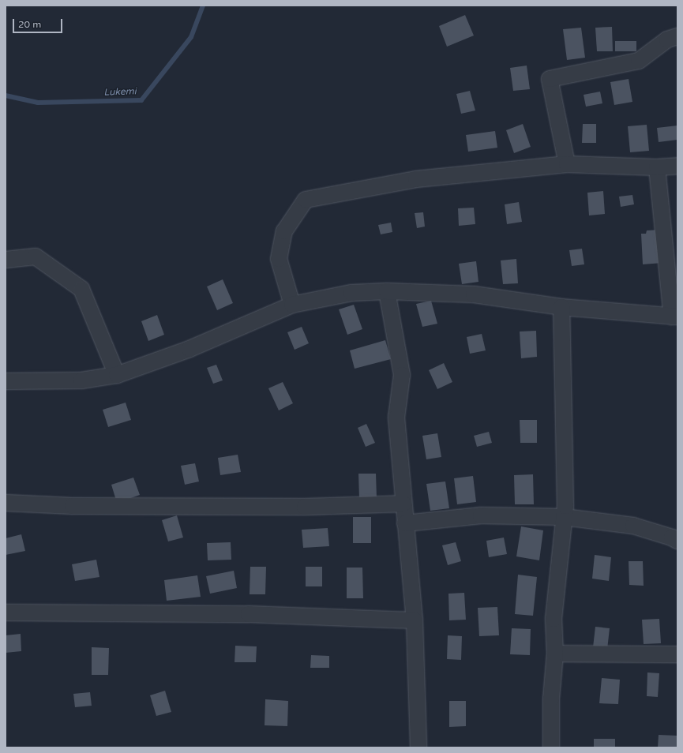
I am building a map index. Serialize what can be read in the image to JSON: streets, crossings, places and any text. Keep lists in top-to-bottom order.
{
  "water": ["Lukemi"],
  "scale_bar": "20 m"
}
